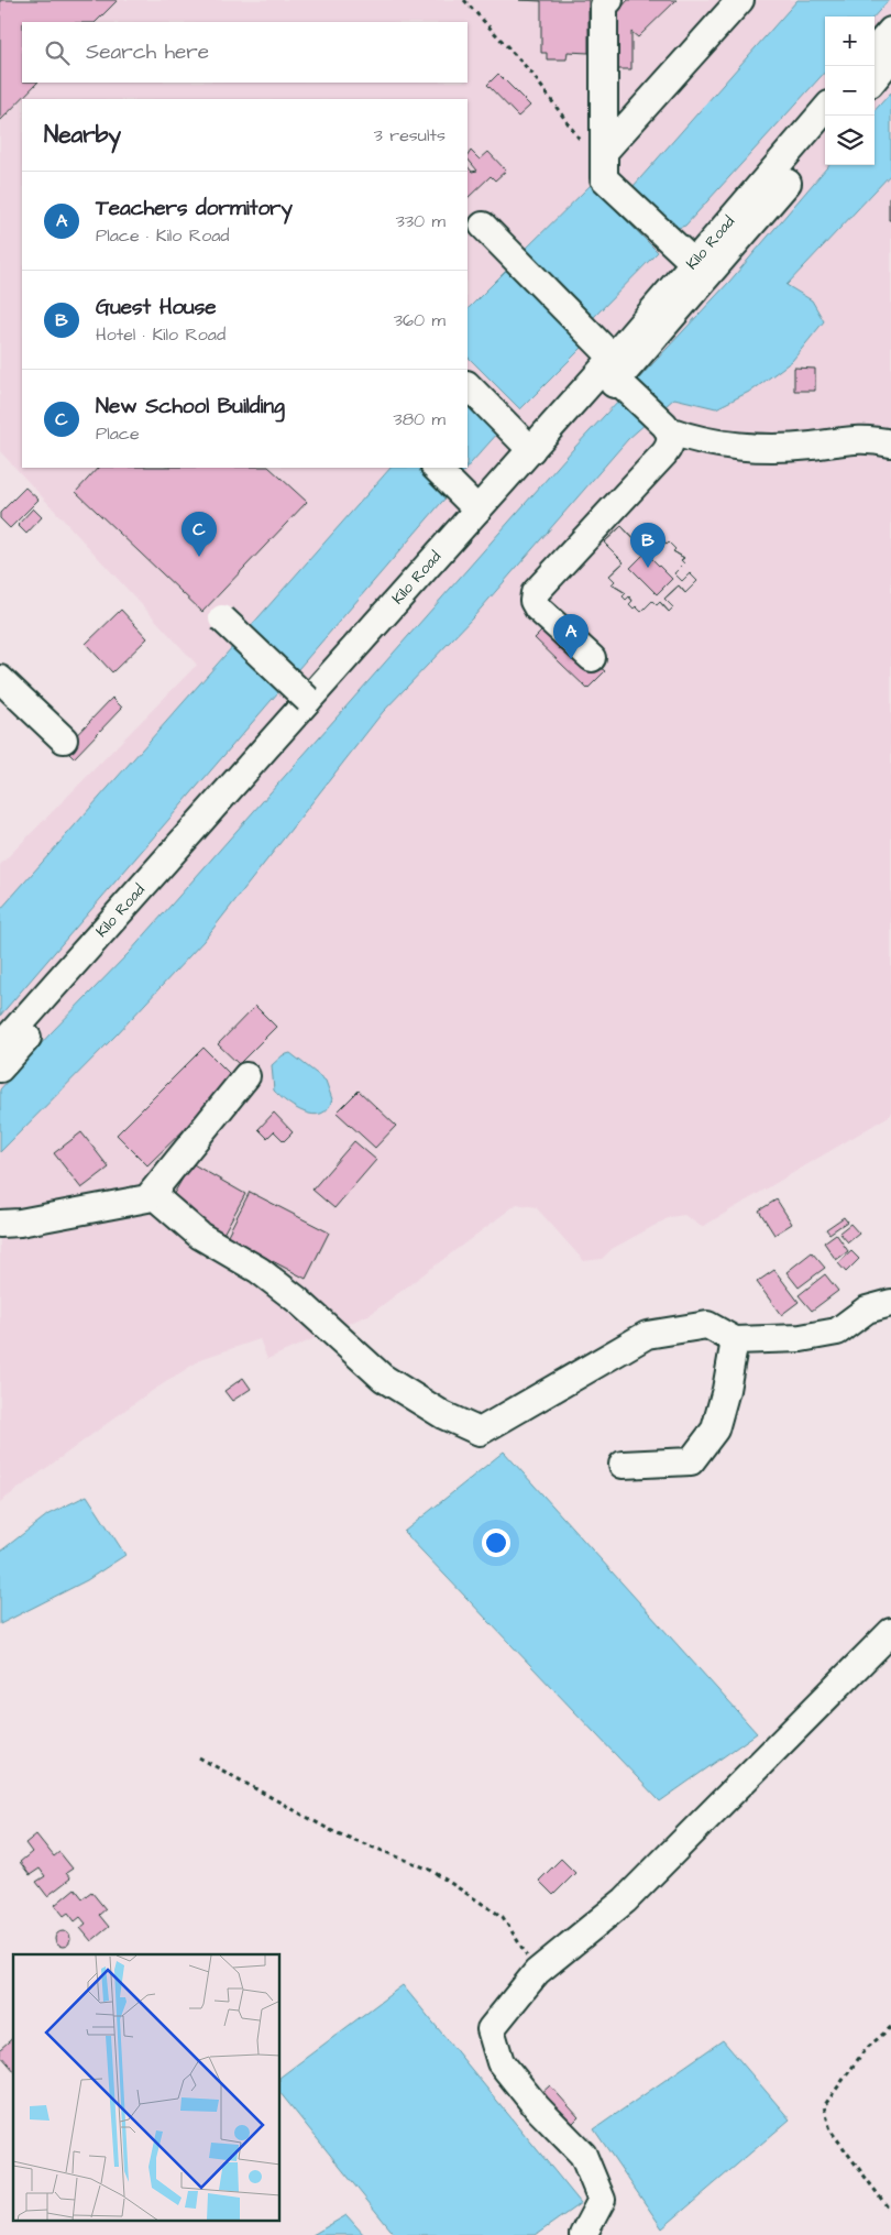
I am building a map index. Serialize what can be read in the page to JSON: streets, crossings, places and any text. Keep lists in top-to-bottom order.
{
  "streets": {
    "street": ["Kilo Road"]
  },
  "page": {
    "map_buttons": ["+", "−"],
    "search": "Search here",
    "heading": ["Nearby", "3 results"],
    "list": [
      {
        "mark": "A",
        "name": "Teachers dormitory",
        "note": "Place · Kilo Road",
        "value": "330 m"
      },
      {
        "mark": "B",
        "name": "Guest House",
        "note": "Hotel · Kilo Road",
        "value": "360 m"
      },
      {
        "mark": "C",
        "name": "New School Building",
        "note": "Place",
        "value": "380 m"
      }
    ],
    "pins": ["C", "B", "A"]
  }
}
